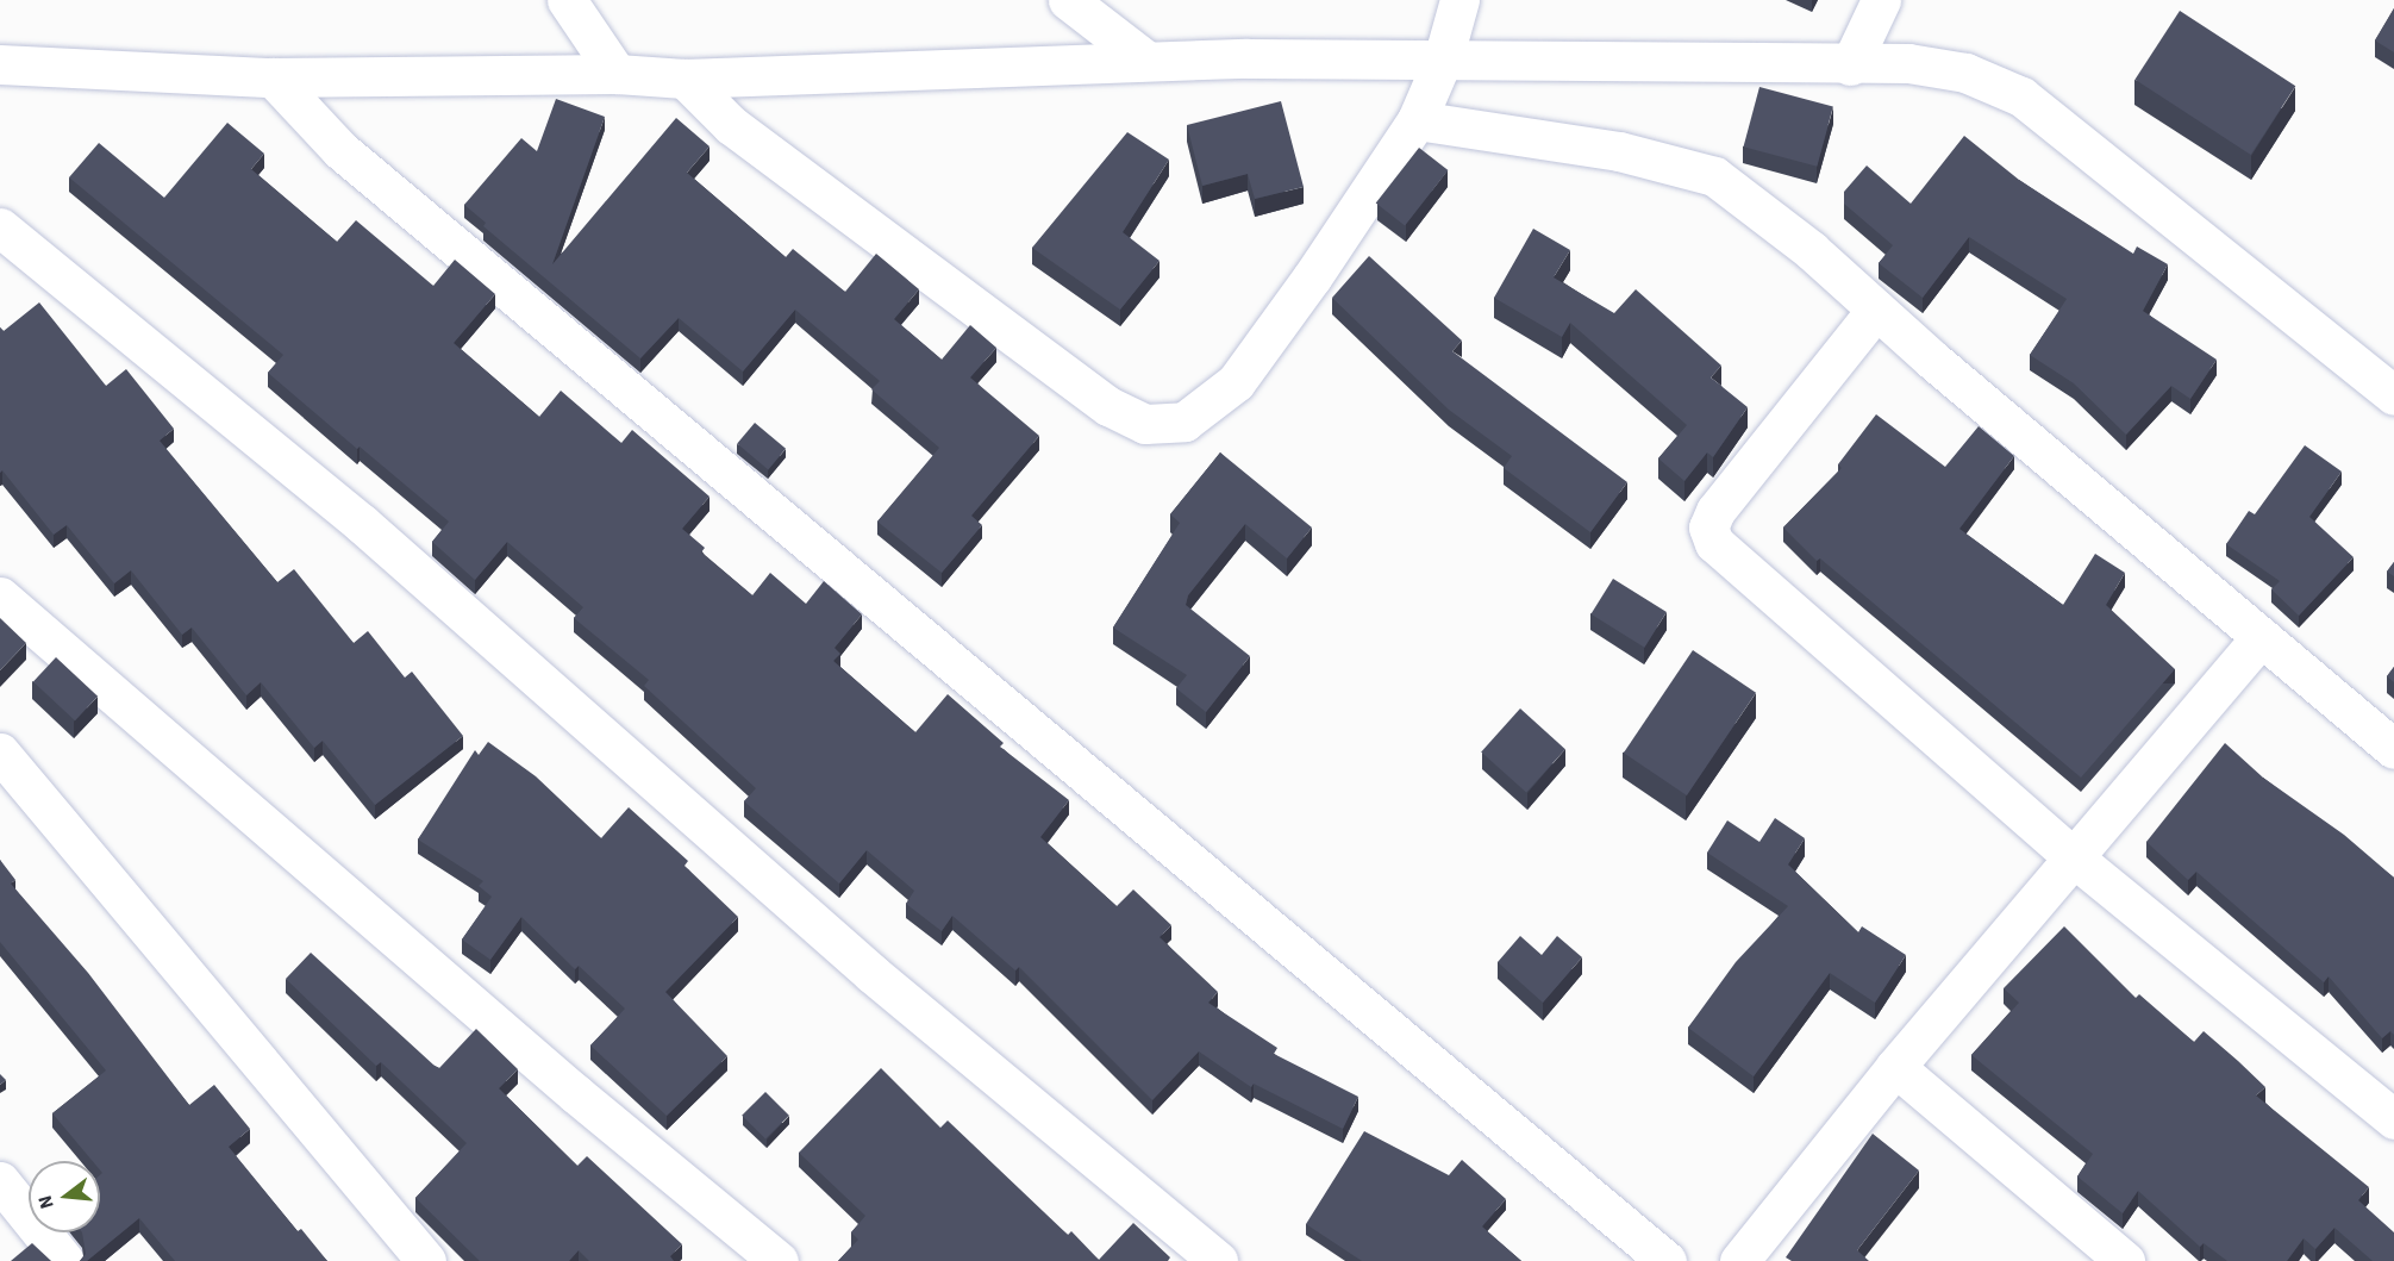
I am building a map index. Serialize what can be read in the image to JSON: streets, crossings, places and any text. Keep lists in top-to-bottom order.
{
  "north": "left"
}
